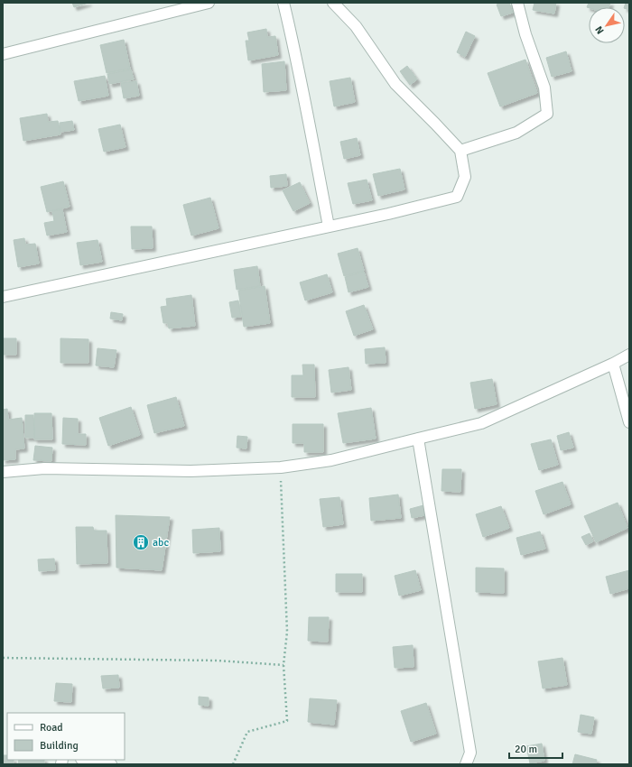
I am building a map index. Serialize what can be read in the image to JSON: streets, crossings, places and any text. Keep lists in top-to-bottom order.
{
  "places": {
    "building": ["abc"]
  },
  "legend": ["Road", "Building"],
  "scale_bar": "20 m",
  "north": "bottom left"
}
